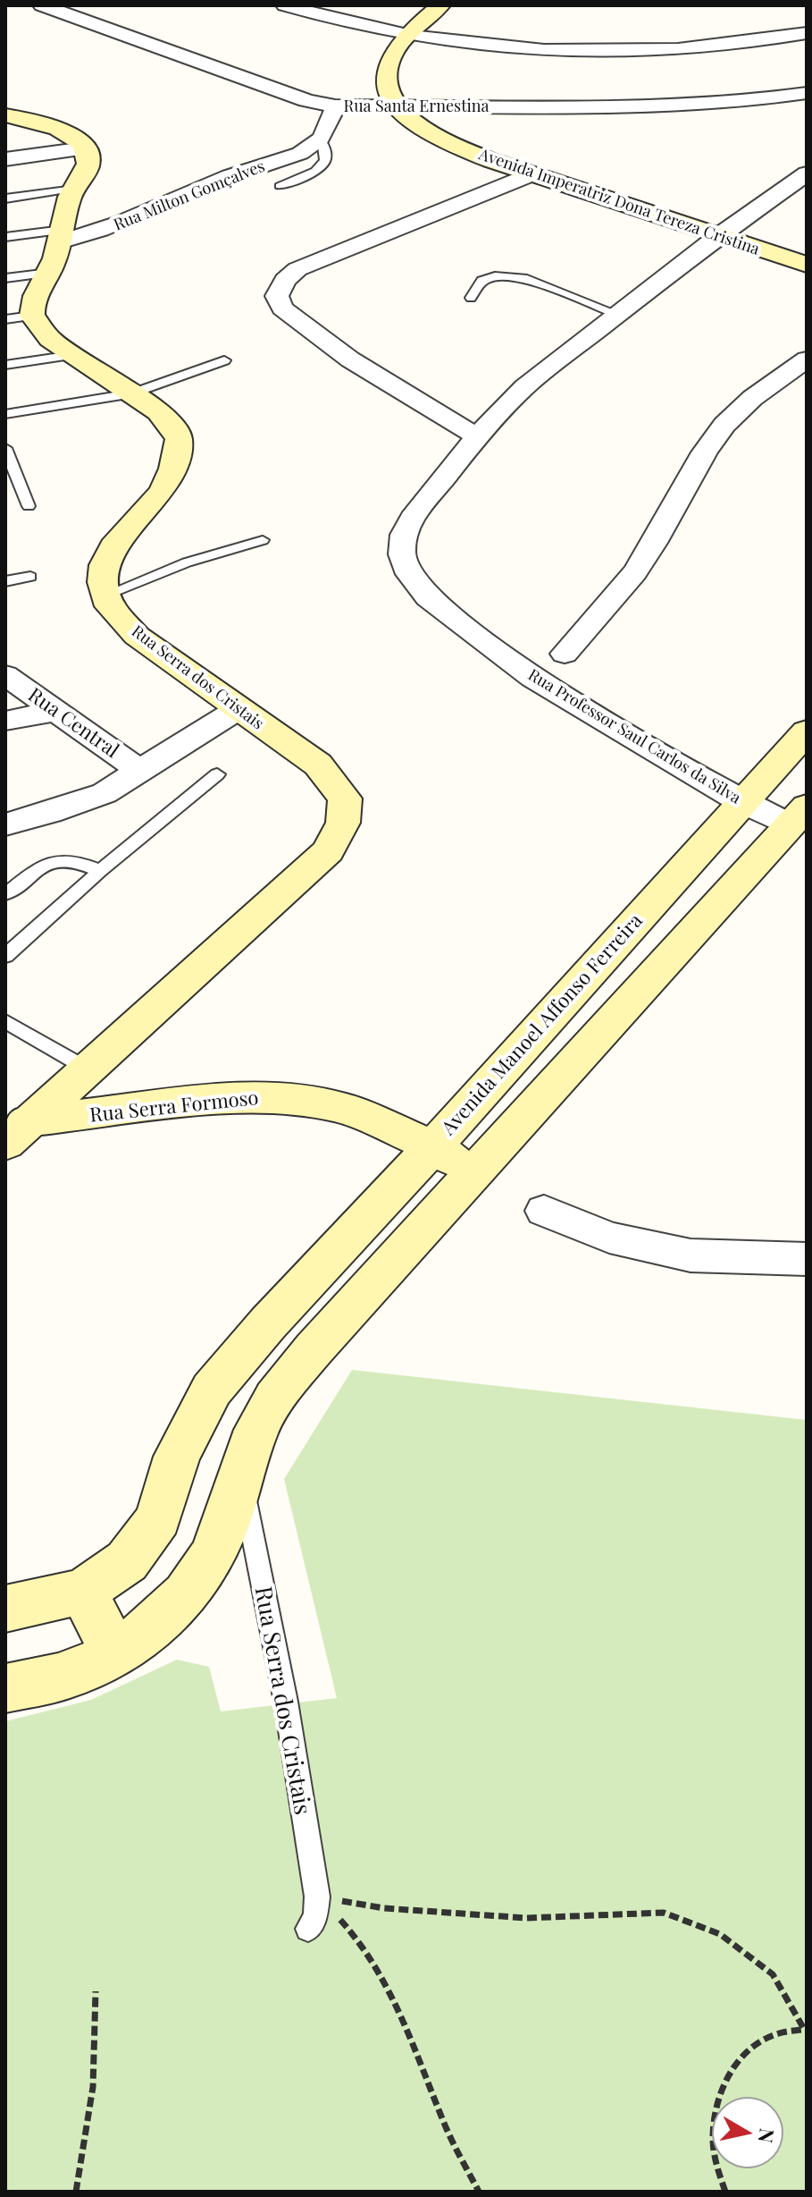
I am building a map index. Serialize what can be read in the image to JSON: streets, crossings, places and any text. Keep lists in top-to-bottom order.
{
  "streets": {
    "main road": [
      "Avenida Imperatriz Dona Tereza Cristina",
      "Rua Serra dos Cristais",
      "Avenida Manoel Affonso Ferreira",
      "Rua Serra Formoso"
    ],
    "street": [
      "Rua Santa Ernestina",
      "Rua Milton Gomçalves",
      "Rua Central",
      "Rua Professor Saul Carlos da Silva"
    ]
  },
  "crossings": [
    ["Rua Santa Ernestina", "Avenida Imperatriz Dona Tereza Cristina"],
    ["Avenida Imperatriz Dona Tereza Cristina", "Rua Professor Saul Carlos da Silva"],
    ["Rua Serra dos Cristais", "Rua Serra Formoso"],
    ["Rua Professor Saul Carlos da Silva", "Avenida Manoel Affonso Ferreira"],
    ["Avenida Manoel Affonso Ferreira", "Rua Serra Formoso"]
  ],
  "north": "right"
}
